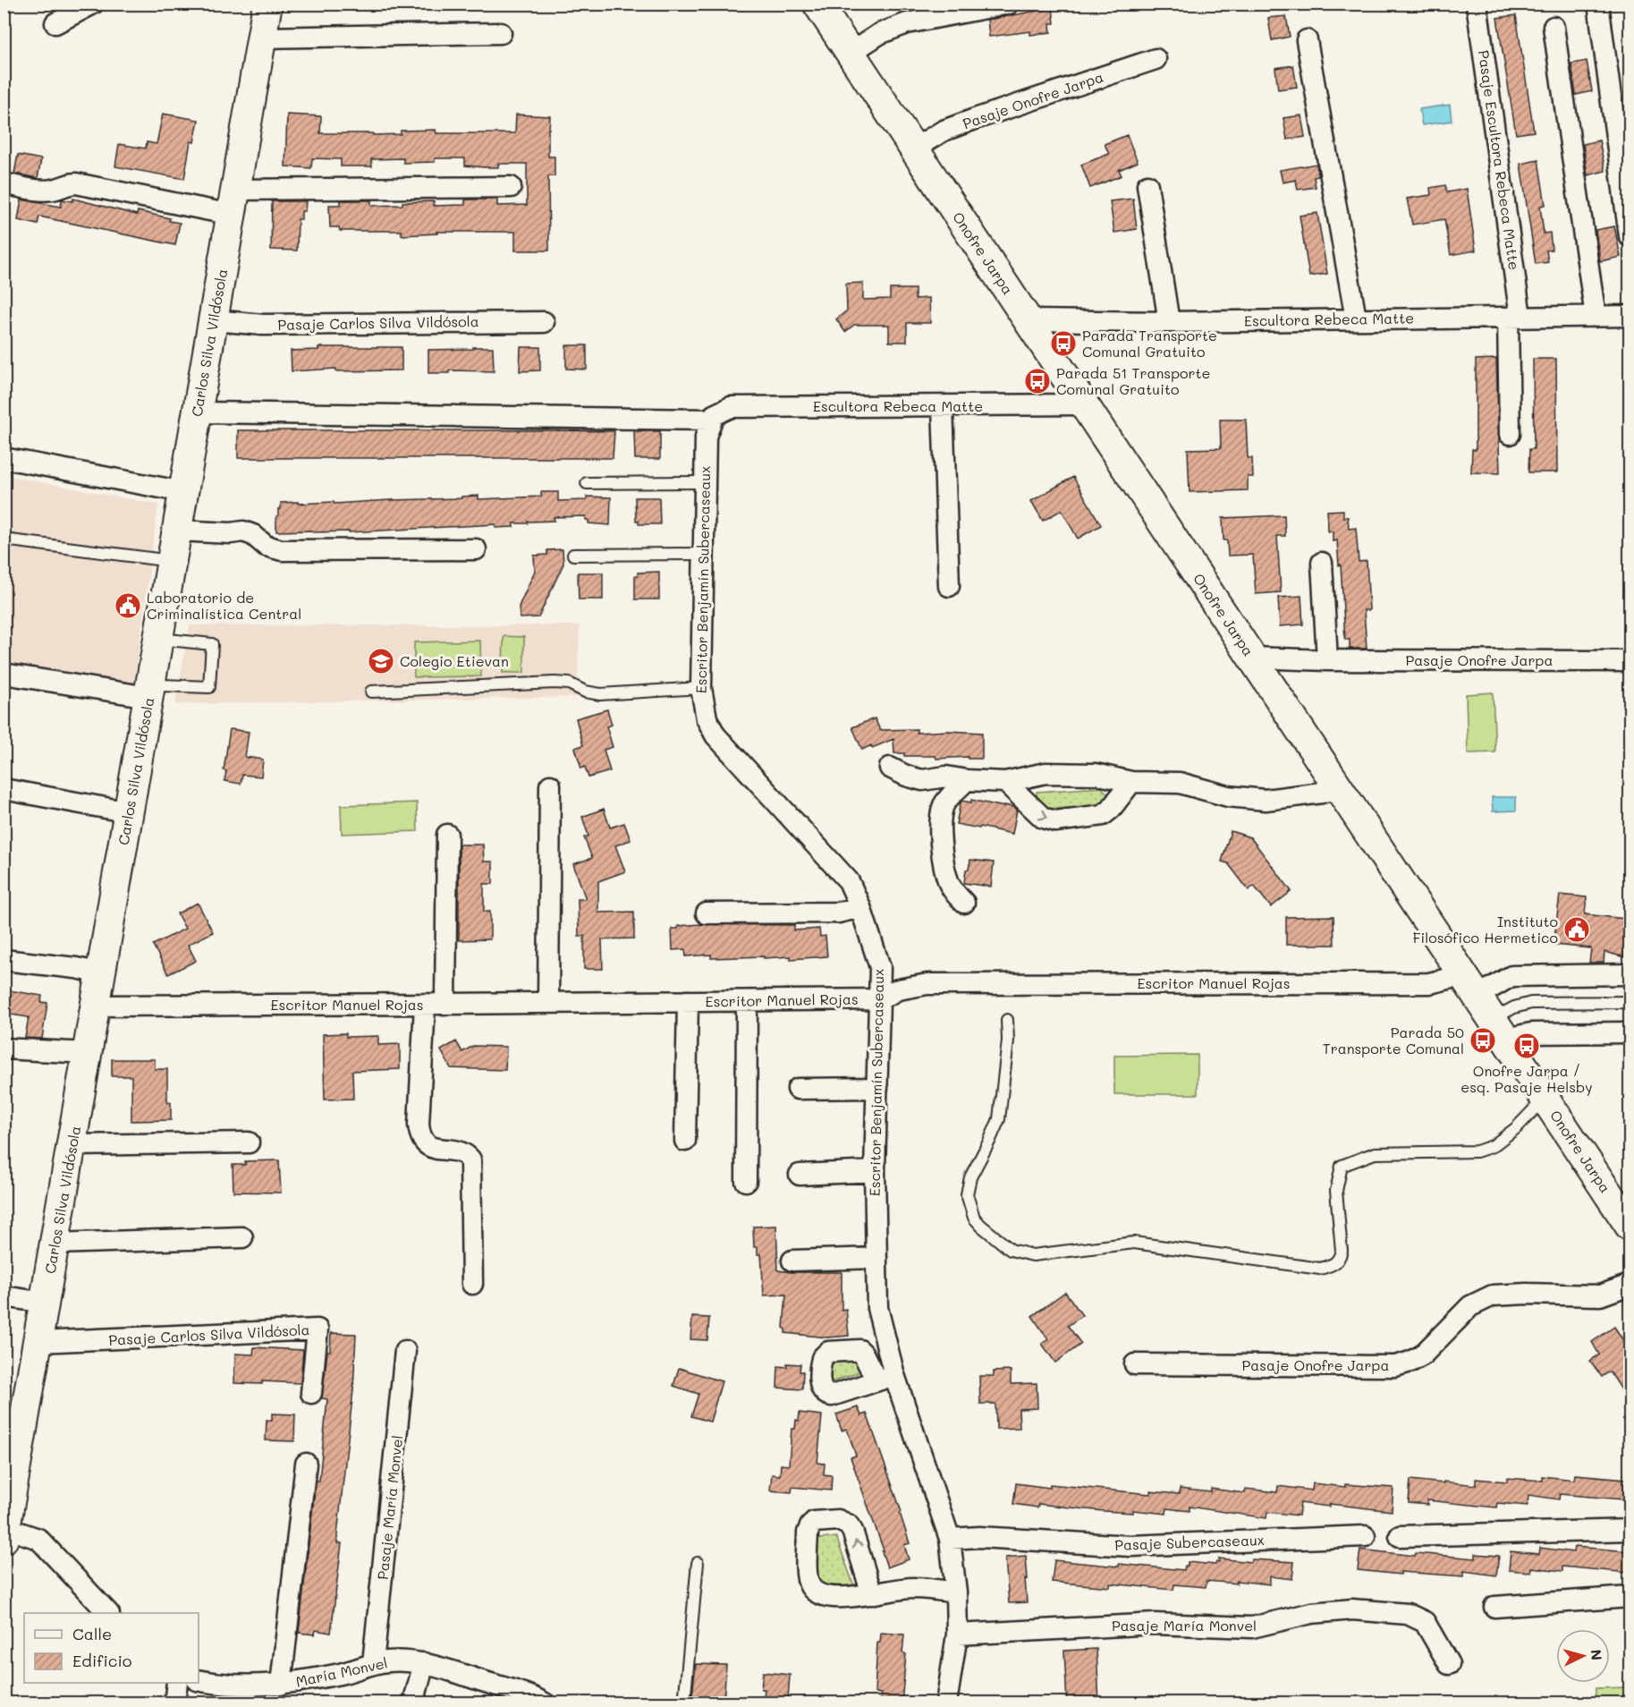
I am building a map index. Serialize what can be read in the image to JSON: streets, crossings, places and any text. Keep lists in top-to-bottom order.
{
  "streets": {
    "street": [
      "Pasaje Onofre Jarpa",
      "Pasaje Escultora Rebeca Matte",
      "Onofre Jarpa",
      "Escultora Rebeca Matte",
      "Pasaje Carlos Silva Vildósola",
      "Carlos Silva Vildósola",
      "Escritor Benjamín Subercaseaux",
      "Escritor Manuel Rojas",
      "Pasaje María Monvel",
      "Pasaje Subercaseaux",
      "María Monvel"
    ]
  },
  "crossings": [
    ["Pasaje Onofre Jarpa", "Onofre Jarpa"],
    ["Pasaje Escultora Rebeca Matte", "Escultora Rebeca Matte"],
    ["Onofre Jarpa", "Escultora Rebeca Matte"],
    ["Onofre Jarpa", "Escritor Manuel Rojas"],
    ["Escultora Rebeca Matte", "Carlos Silva Vildósola"],
    ["Escultora Rebeca Matte", "Escritor Benjamín Subercaseaux"],
    ["Pasaje Carlos Silva Vildósola", "Carlos Silva Vildósola"],
    ["Carlos Silva Vildósola", "Escritor Manuel Rojas"],
    ["Escritor Benjamín Subercaseaux", "Escritor Manuel Rojas"],
    ["Escritor Benjamín Subercaseaux", "Pasaje María Monvel"],
    ["Escritor Benjamín Subercaseaux", "Pasaje Subercaseaux"],
    ["Pasaje María Monvel", "María Monvel"]
  ],
  "places": {
    "bus stop": [
      "Parada Transporte Comunal Gratuito",
      "Parada 51 Transporte Comunal Gratuito",
      "Parada 50 Transporte Comunal",
      "Onofre Jarpa / esq. Pasaje Helsby"
    ],
    "public building": ["Laboratorio de Criminalística Central", "Instituto Filosófico Hermetico"],
    "school or university": ["Colegio Etievan"]
  },
  "legend": ["Calle", "Edificio"],
  "north": "right"
}
